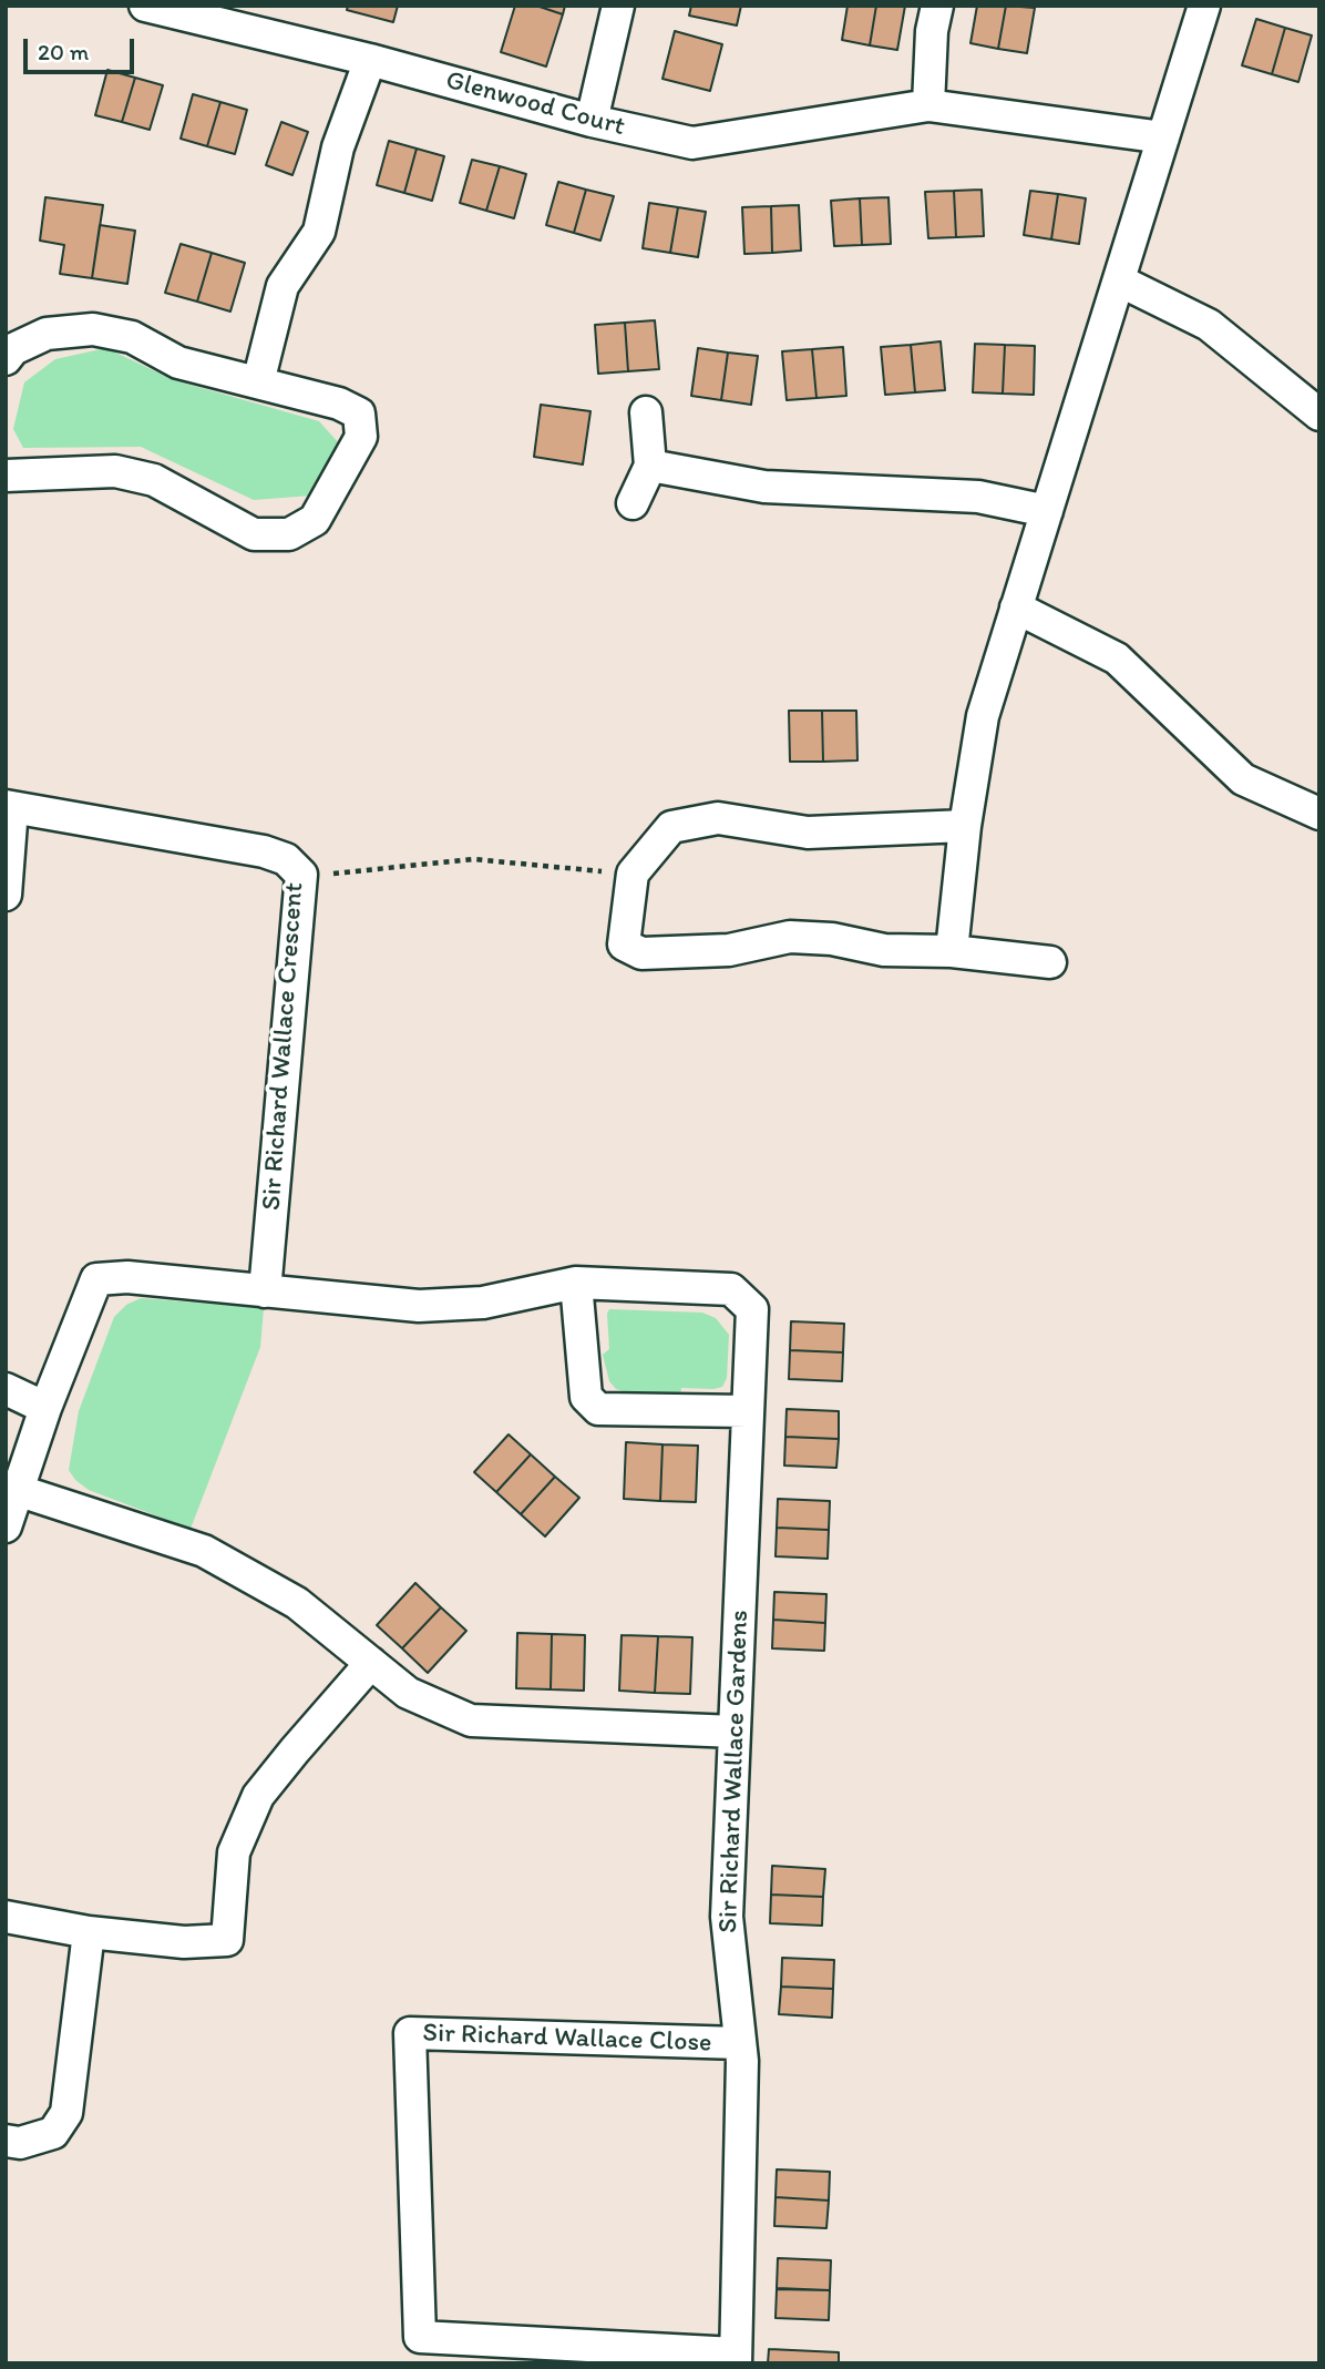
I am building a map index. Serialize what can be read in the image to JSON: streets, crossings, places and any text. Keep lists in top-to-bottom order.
{
  "streets": {
    "street": [
      "Glenwood Court",
      "Sir Richard Wallace Crescent",
      "Sir Richard Wallace Gardens",
      "Sir Richard Wallace Close"
    ]
  },
  "crossings": [
    ["Sir Richard Wallace Crescent", "Sir Richard Wallace Gardens"],
    ["Sir Richard Wallace Gardens", "Sir Richard Wallace Close"]
  ],
  "scale_bar": "20 m"
}
